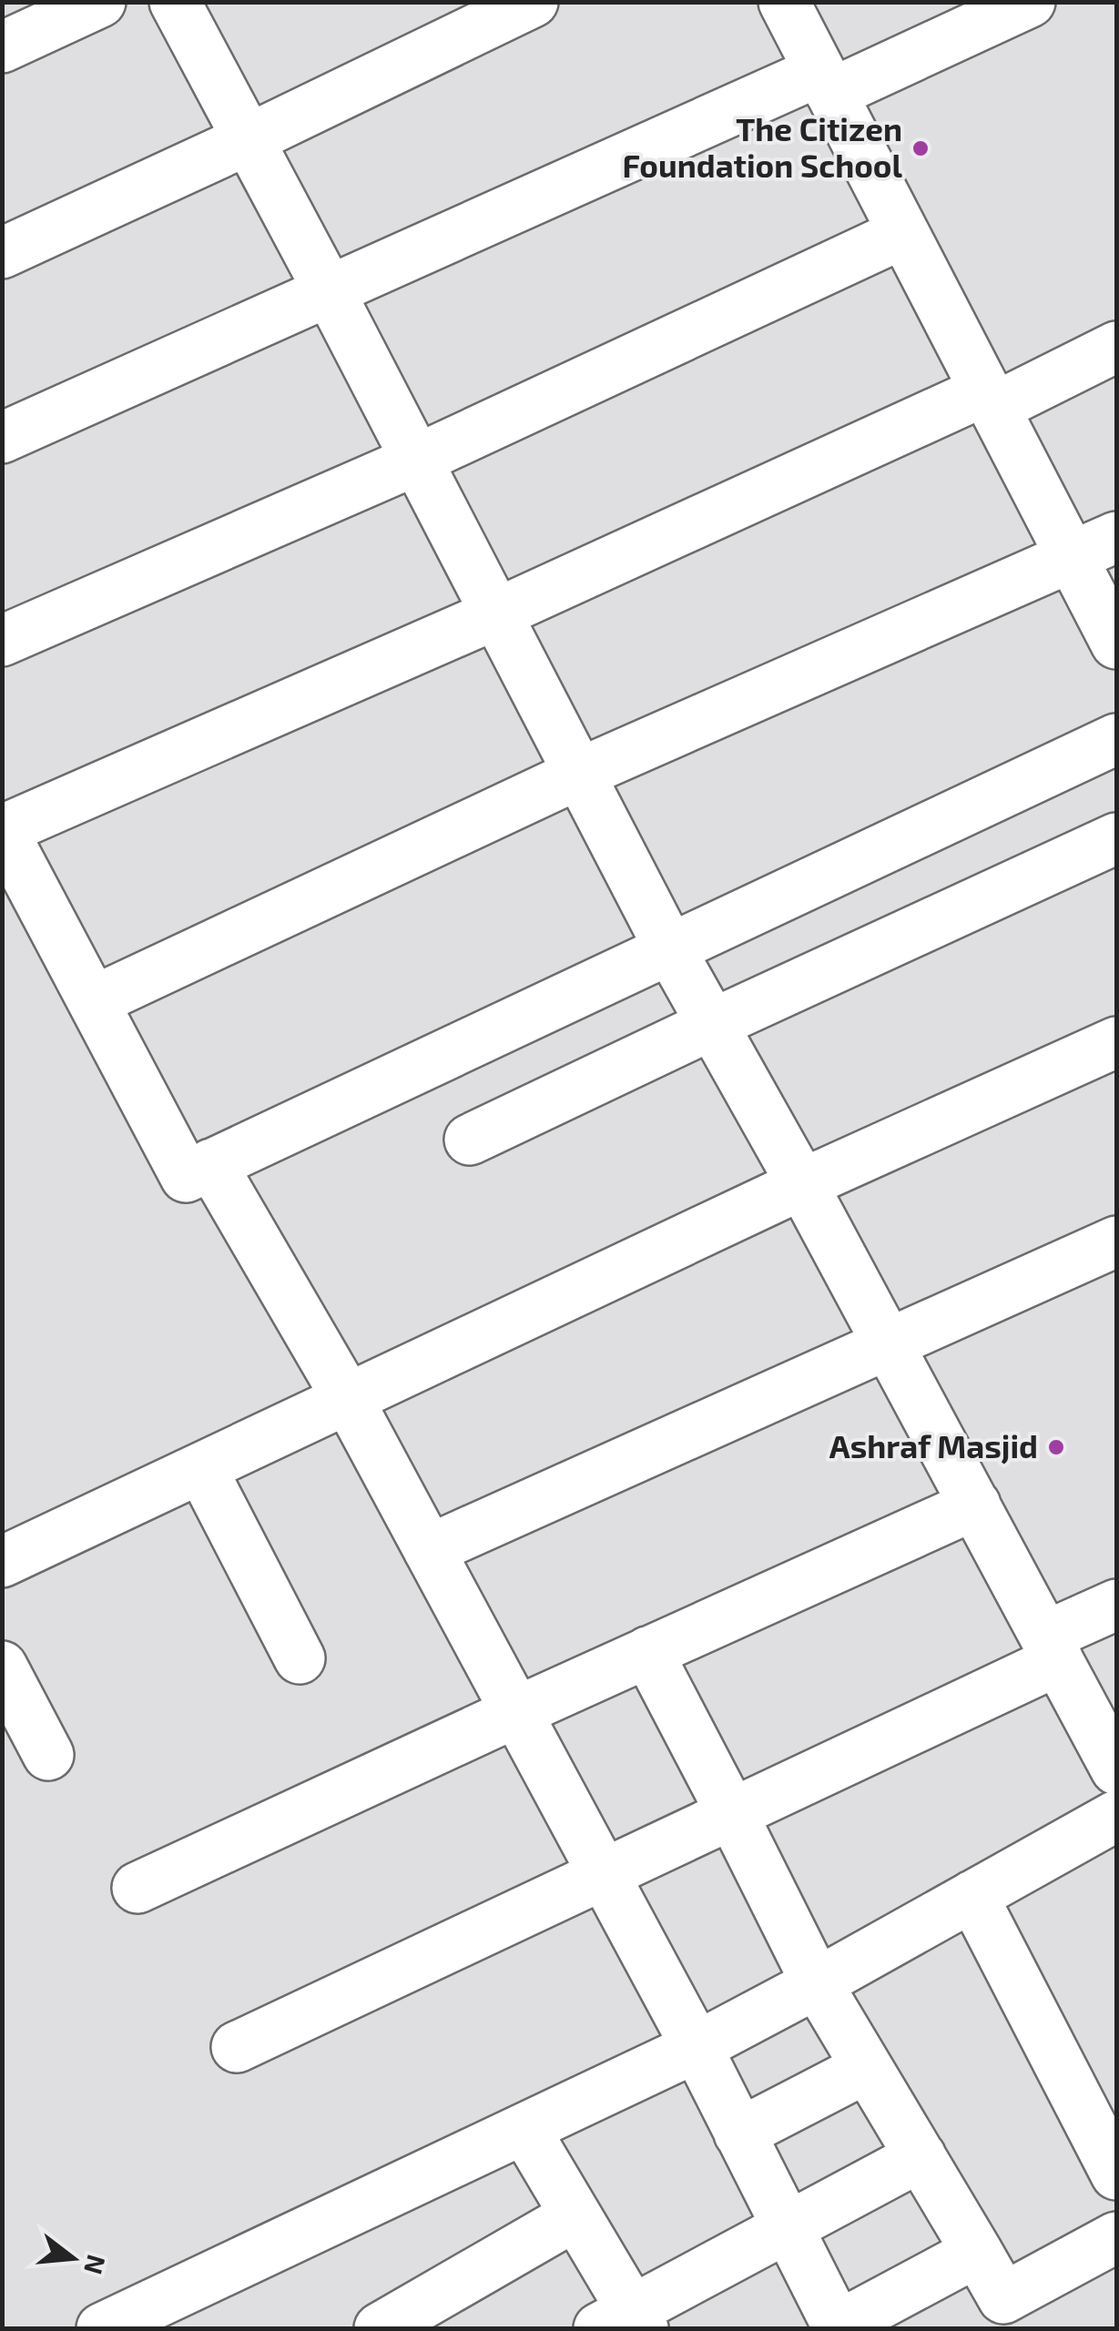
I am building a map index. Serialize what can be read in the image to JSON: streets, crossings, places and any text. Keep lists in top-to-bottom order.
{
  "places": ["The Citizen Foundation School", "Ashraf Masjid"],
  "north": "right"
}
